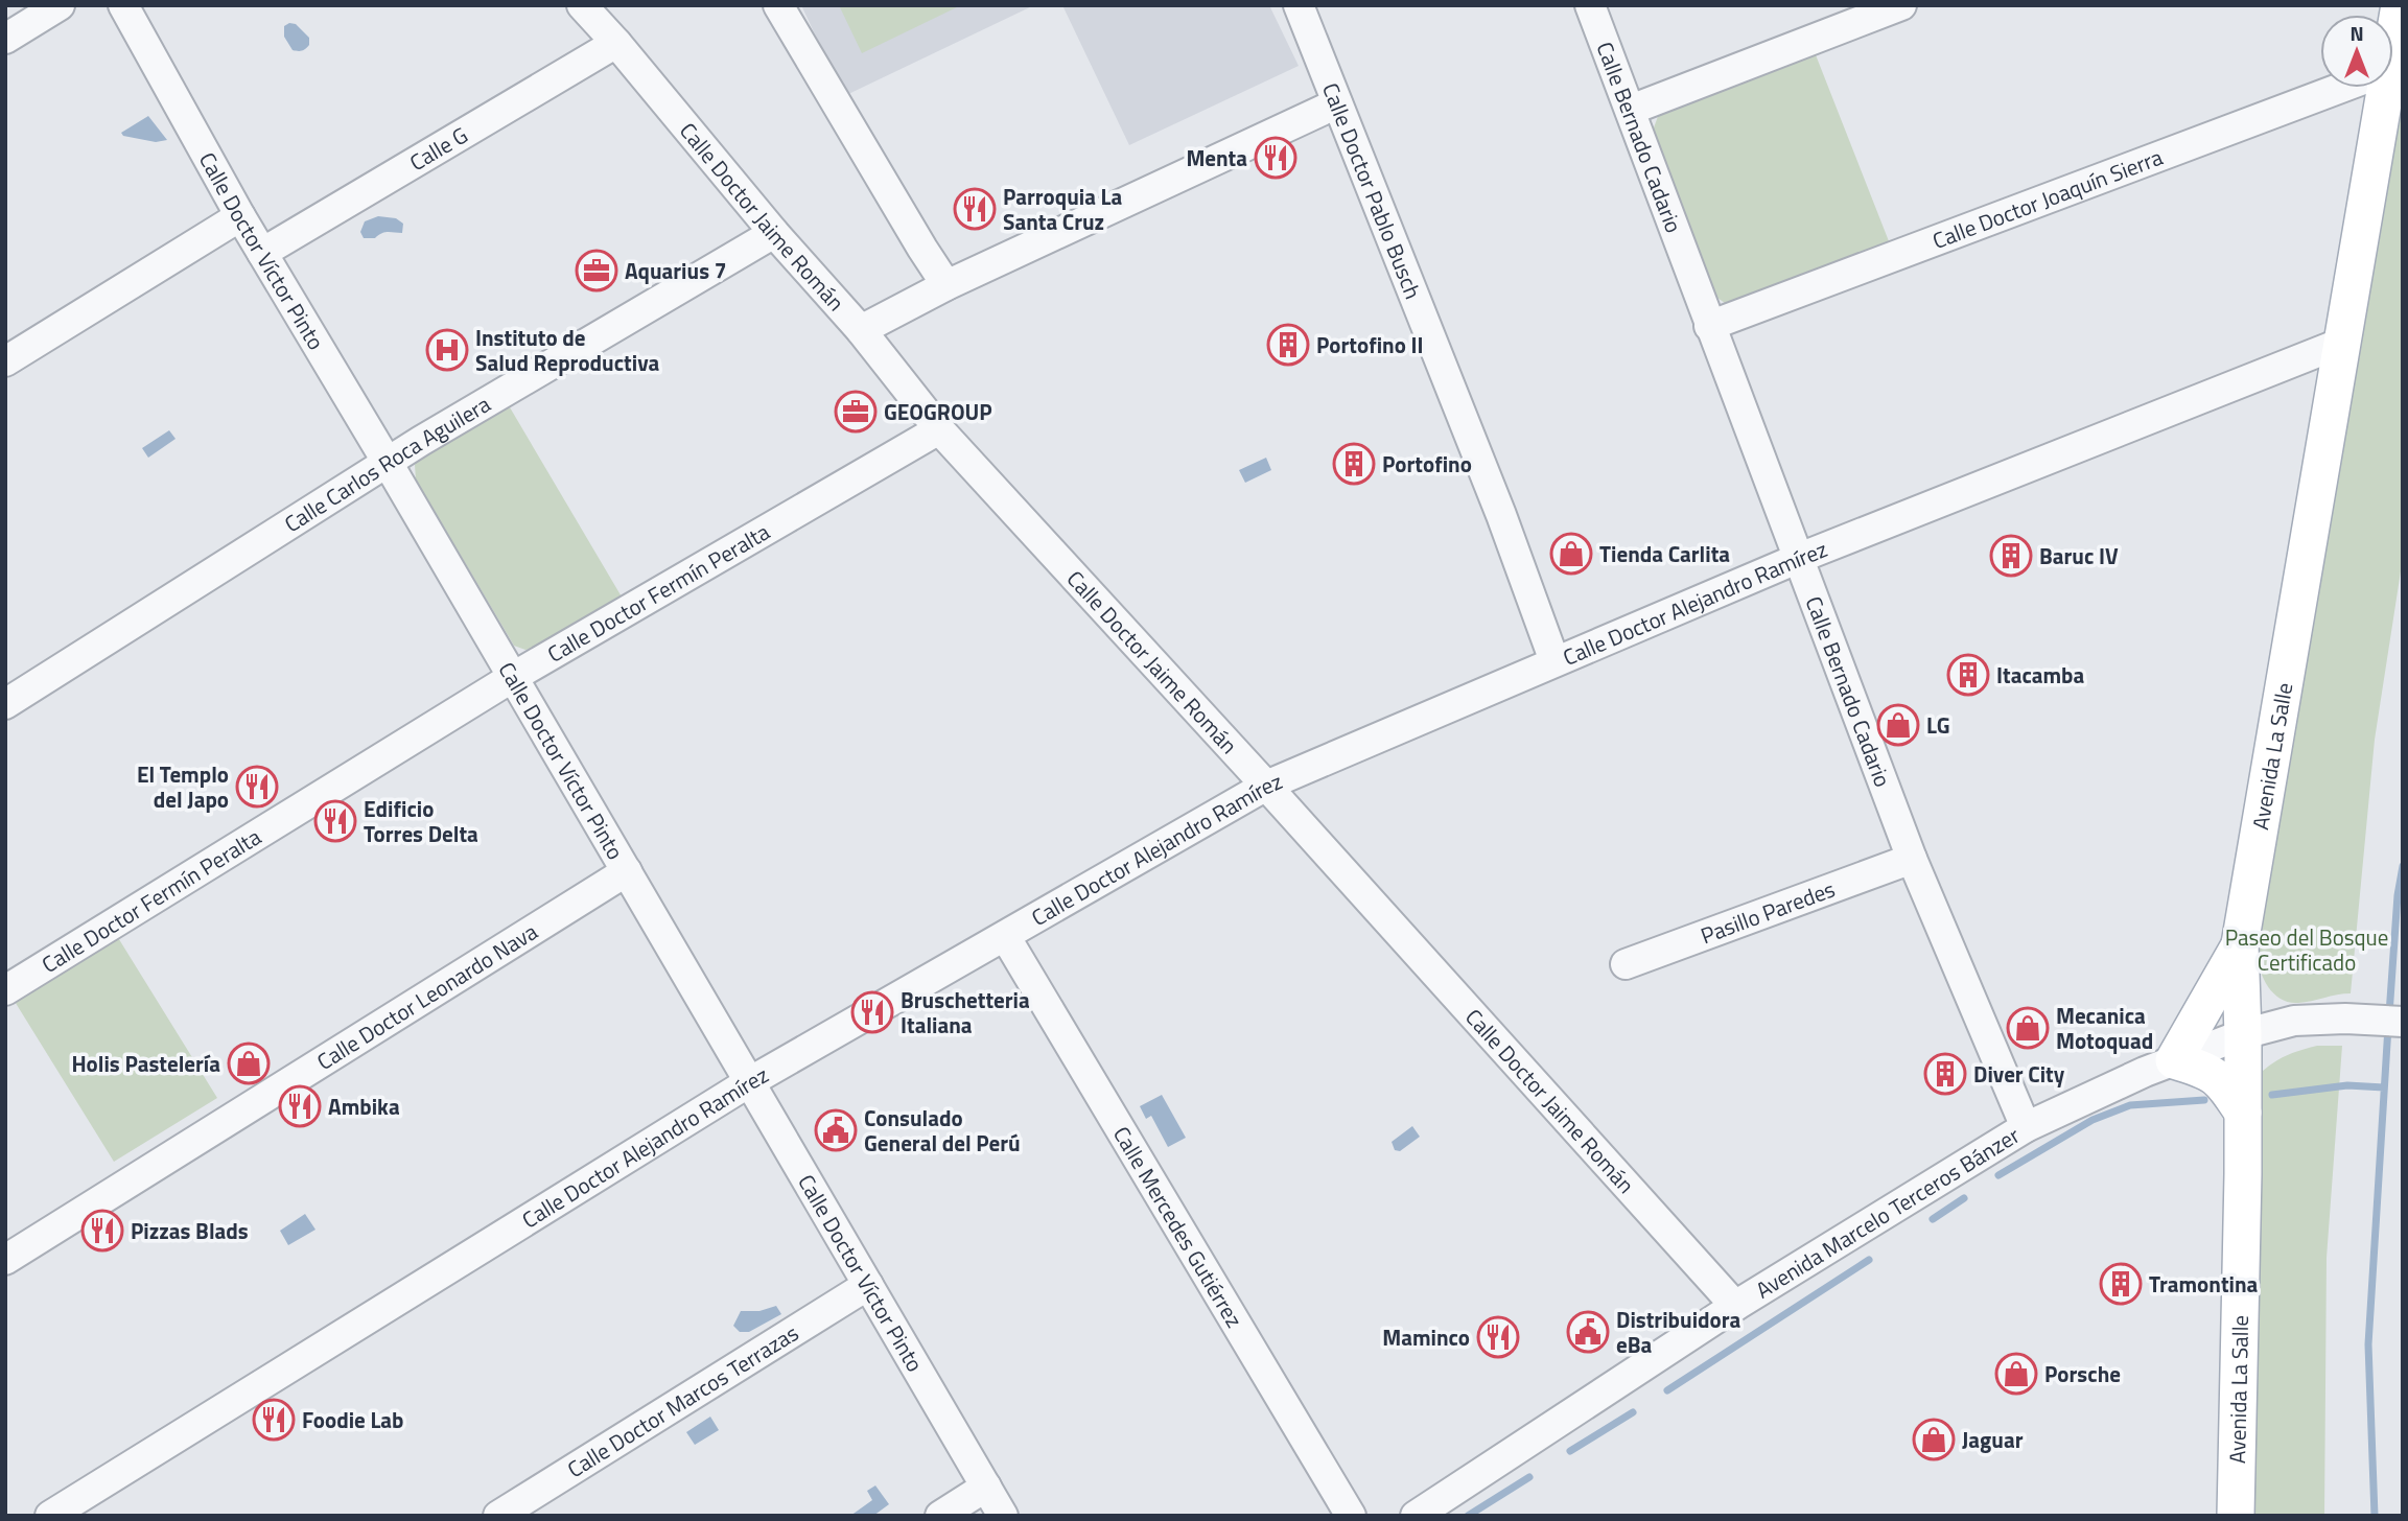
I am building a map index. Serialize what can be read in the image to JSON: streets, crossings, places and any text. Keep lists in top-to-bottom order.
{
  "streets": {
    "main road": ["Avenida La Salle"],
    "street": [
      "Calle Bernado Cadario",
      "Calle G",
      "Calle Doctor Pablo Busch",
      "Calle Doctor Joaquín Sierra",
      "Calle Doctor Jaime Román",
      "Calle Doctor Víctor Pinto",
      "Calle Carlos Roca Aguilera",
      "Calle Doctor Fermín Peralta",
      "Calle Doctor Alejandro Ramírez",
      "Pasillo Paredes",
      "Calle Doctor Leonardo Nava",
      "Avenida Marcelo Terceros Bánzer",
      "Calle Mercedes Gutiérrez",
      "Calle Doctor Marcos Terrazas"
    ]
  },
  "crossings": [
    ["Calle Bernado Cadario", "Calle Doctor Joaquín Sierra"],
    ["Calle Bernado Cadario", "Calle Doctor Alejandro Ramírez"],
    ["Calle Bernado Cadario", "Pasillo Paredes"],
    ["Calle Bernado Cadario", "Avenida Marcelo Terceros Bánzer"],
    ["Calle G", "Calle Doctor Jaime Román"],
    ["Calle G", "Calle Doctor Víctor Pinto"],
    ["Calle Doctor Pablo Busch", "Calle Doctor Alejandro Ramírez"],
    ["Calle Doctor Jaime Román", "Calle Carlos Roca Aguilera"],
    ["Calle Doctor Jaime Román", "Calle Doctor Fermín Peralta"],
    ["Calle Doctor Jaime Román", "Calle Doctor Alejandro Ramírez"],
    ["Calle Doctor Jaime Román", "Avenida Marcelo Terceros Bánzer"],
    ["Calle Doctor Víctor Pinto", "Calle Carlos Roca Aguilera"],
    ["Calle Doctor Víctor Pinto", "Calle Doctor Fermín Peralta"],
    ["Calle Doctor Víctor Pinto", "Calle Doctor Alejandro Ramírez"],
    ["Calle Doctor Víctor Pinto", "Calle Doctor Leonardo Nava"],
    ["Calle Doctor Víctor Pinto", "Calle Doctor Marcos Terrazas"],
    ["Calle Doctor Alejandro Ramírez", "Avenida La Salle"],
    ["Calle Doctor Alejandro Ramírez", "Calle Mercedes Gutiérrez"],
    ["Avenida La Salle", "Avenida Marcelo Terceros Bánzer"]
  ],
  "parks": ["Paseo del Bosque Certificado"],
  "places": {
    "restaurant": [
      "Menta",
      "Parroquia La Santa Cruz",
      "El Templo del Japo",
      "Edificio Torres Delta",
      "Bruschetteria Italiana",
      "Ambika",
      "Pizzas Blads",
      "Maminco",
      "Foodie Lab"
    ],
    "office": ["Aquarius 7", "GEOGROUP"],
    "building": [
      "Portofino II",
      "Portofino",
      "Baruc IV",
      "Itacamba",
      "Diver City",
      "Tramontina"
    ],
    "hospital": ["Instituto de Salud Reproductiva"],
    "shop": [
      "Tienda Carlita",
      "LG",
      "Mecanica Motoquad",
      "Holis Pastelería",
      "Porsche",
      "Jaguar"
    ],
    "public building": ["Consulado General del Perú", "Distribuidora eBa"]
  },
  "north": "top"
}
